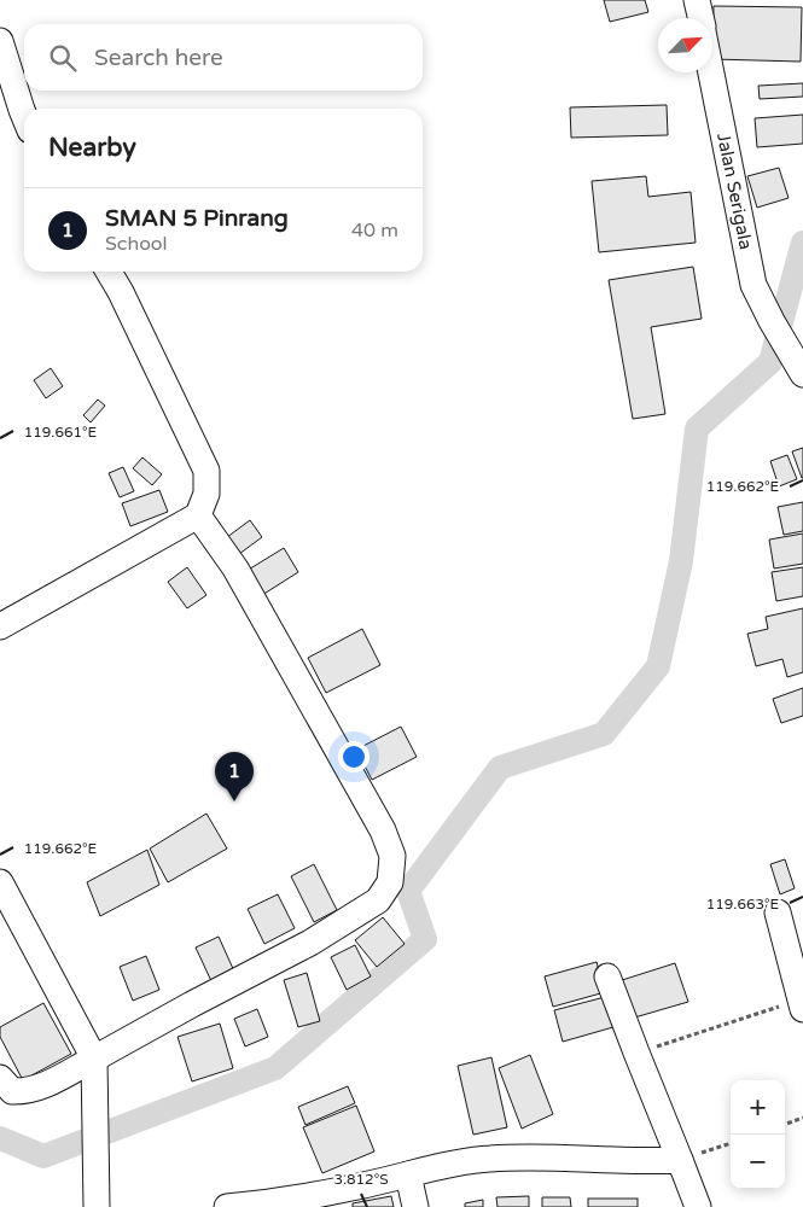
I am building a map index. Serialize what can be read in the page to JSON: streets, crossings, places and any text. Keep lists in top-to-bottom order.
{
  "streets": {
    "street": ["Jalan Serigala"]
  },
  "north": "top right",
  "page": {
    "search": "Search here",
    "heading": "Nearby",
    "list": [
      {
        "mark": "1",
        "name": "SMAN 5 Pinrang",
        "note": "School",
        "value": "40 m"
      }
    ],
    "pins": "1",
    "map_buttons": ["+", "−"]
  },
  "coordinates": [
    "119.661°E",
    "119.662°E",
    "119.663°E",
    "3.812°S"
  ]
}
